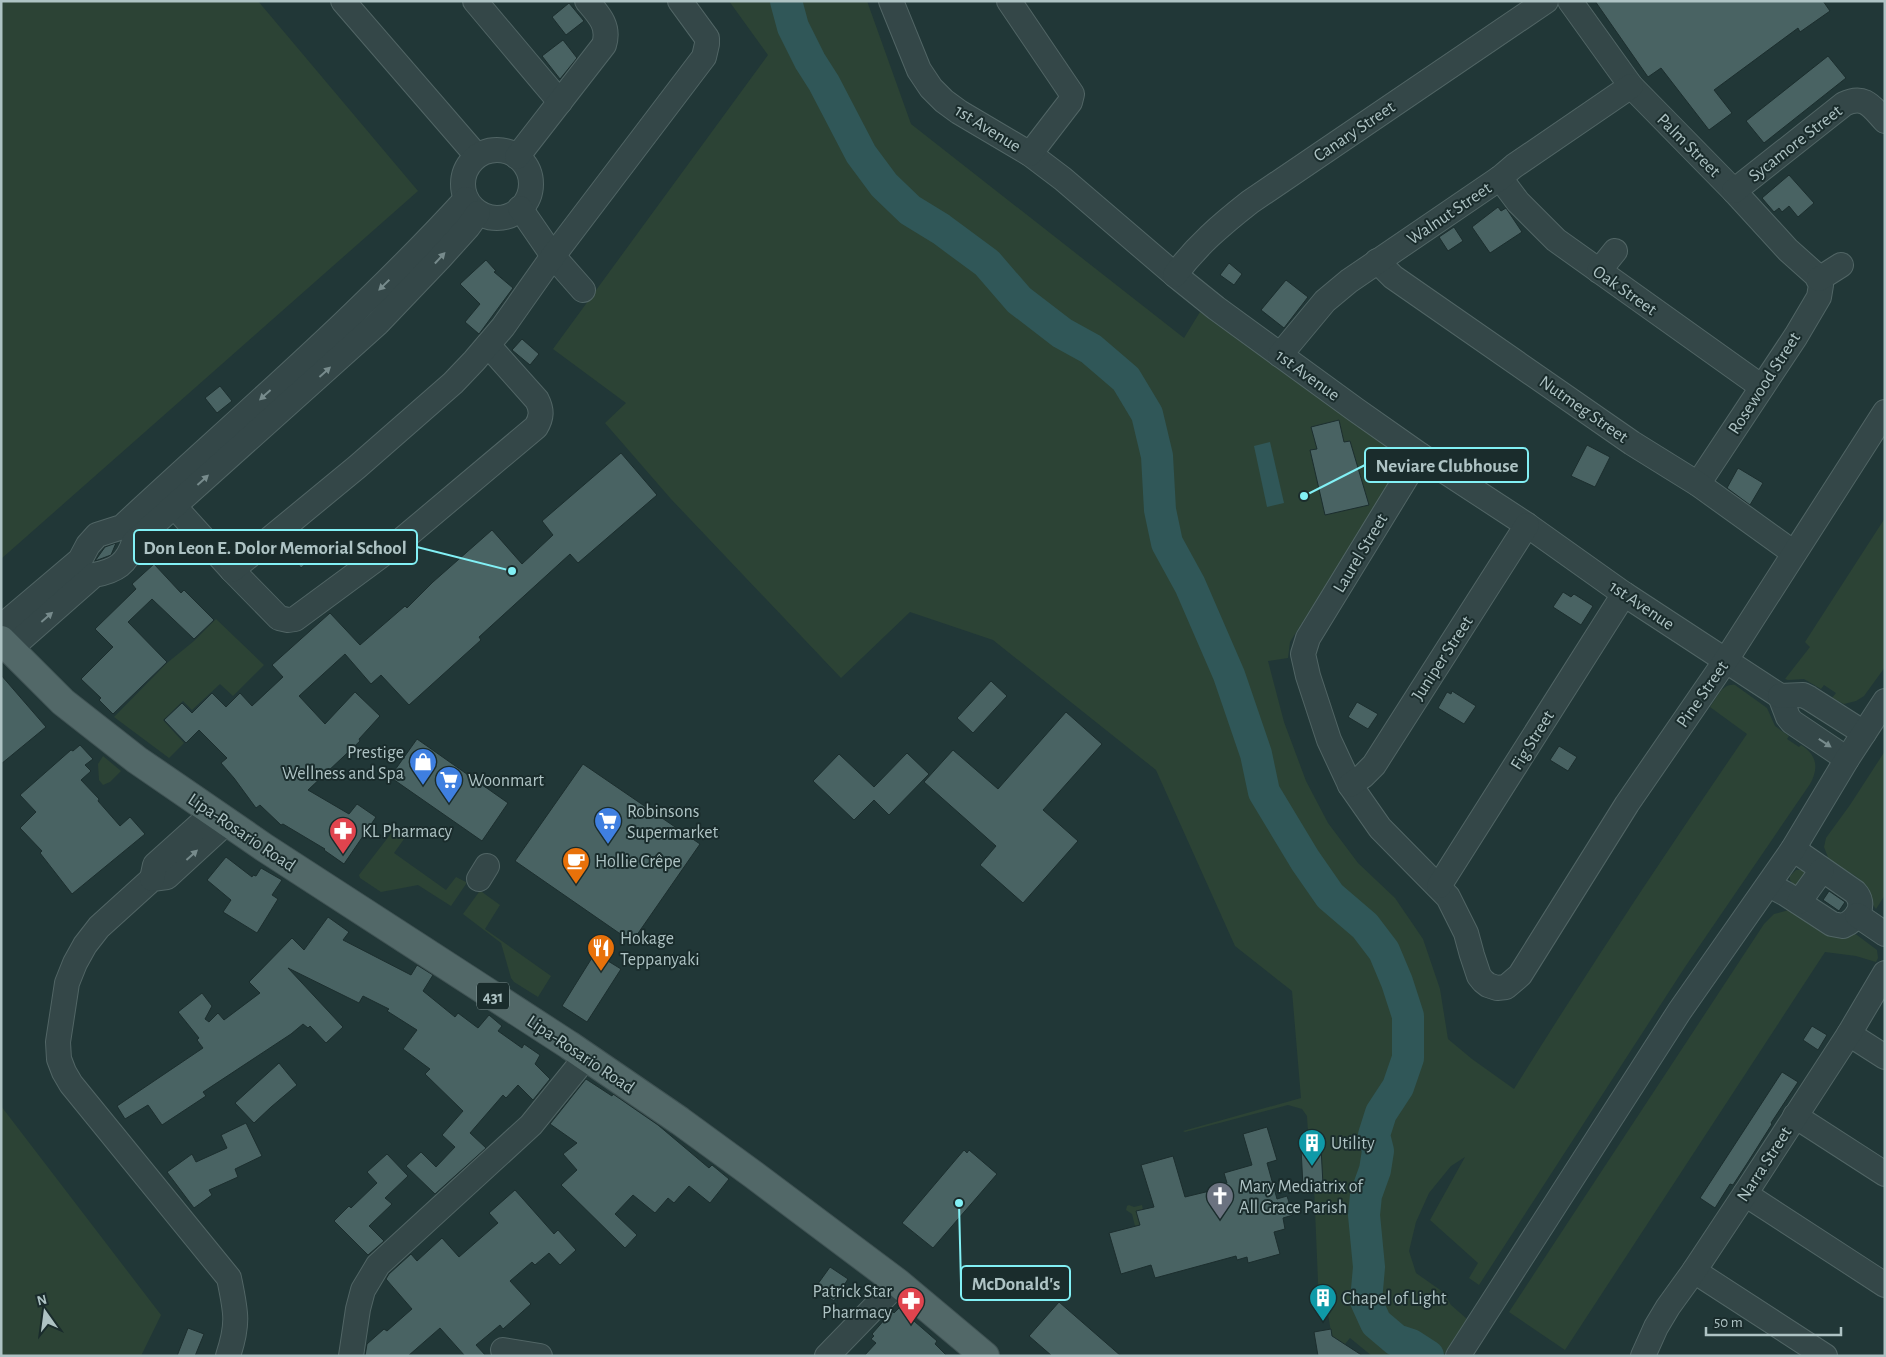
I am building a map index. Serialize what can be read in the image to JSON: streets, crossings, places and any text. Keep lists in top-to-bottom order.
{
  "streets": {
    "main road": ["Lipa-Rosario Road", "431"],
    "street": [
      "1st Avenue",
      "Canary Street",
      "Sycamore Street",
      "Palm Street",
      "Walnut Street",
      "Oak Street",
      "Rosewood Street",
      "Nutmeg Street",
      "Laurel Street",
      "Juniper Street",
      "Pine Street",
      "Fig Street",
      "Narra Street"
    ]
  },
  "crossings": [
    ["1st Avenue", "Canary Street"],
    ["1st Avenue", "Walnut Street"],
    ["1st Avenue", "Laurel Street"],
    ["1st Avenue", "Juniper Street"],
    ["1st Avenue", "Pine Street"],
    ["1st Avenue", "Fig Street"],
    ["Sycamore Street", "Palm Street"],
    ["Palm Street", "Walnut Street"],
    ["Palm Street", "Rosewood Street"],
    ["Walnut Street", "Oak Street"],
    ["Walnut Street", "Nutmeg Street"],
    ["Oak Street", "Rosewood Street"],
    ["Rosewood Street", "Nutmeg Street"],
    ["Nutmeg Street", "Pine Street"],
    ["Laurel Street", "Juniper Street"],
    ["Pine Street", "Fig Street"]
  ],
  "places": {
    "other": ["Neviare Clubhouse", "Don Leon E. Dolor Memorial School", "McDonald's"],
    "shop": ["Prestige Wellness and Spa"],
    "supermarket": ["Woonmart", "Robinsons Supermarket"],
    "pharmacy": ["KL Pharmacy", "Patrick Star Pharmacy"],
    "cafe": ["Hollie Crêpe"],
    "restaurant": ["Hokage Teppanyaki"],
    "building": ["Utility", "Chapel of Light"],
    "church": ["Mary Mediatrix of All Grace Parish"]
  },
  "scale_bar": "50 m",
  "north": "top"
}
